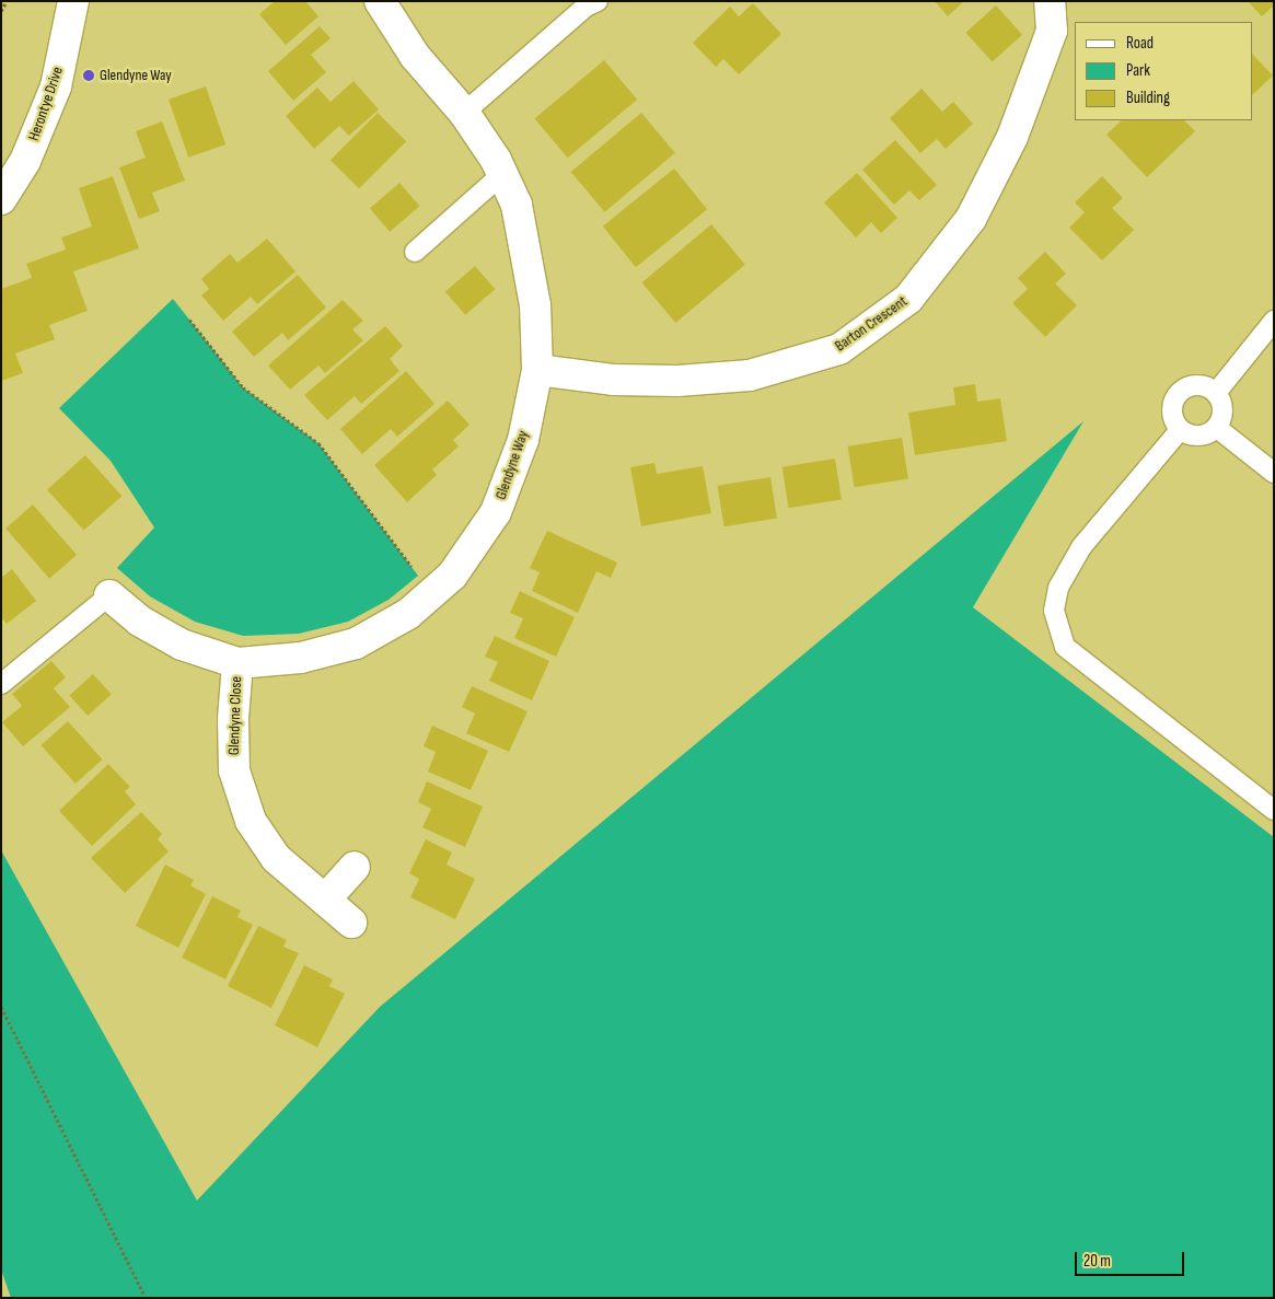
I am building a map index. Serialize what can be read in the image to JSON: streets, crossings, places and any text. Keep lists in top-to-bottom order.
{
  "streets": {
    "street": [
      "Herontye Drive",
      "Barton Crescent",
      "Glendyne Way",
      "Glendyne Close"
    ]
  },
  "crossings": [
    ["Barton Crescent", "Glendyne Way"],
    ["Glendyne Way", "Glendyne Close"]
  ],
  "places": ["Glendyne Way"],
  "legend": ["Road", "Park", "Building"],
  "scale_bar": "20 m"
}
